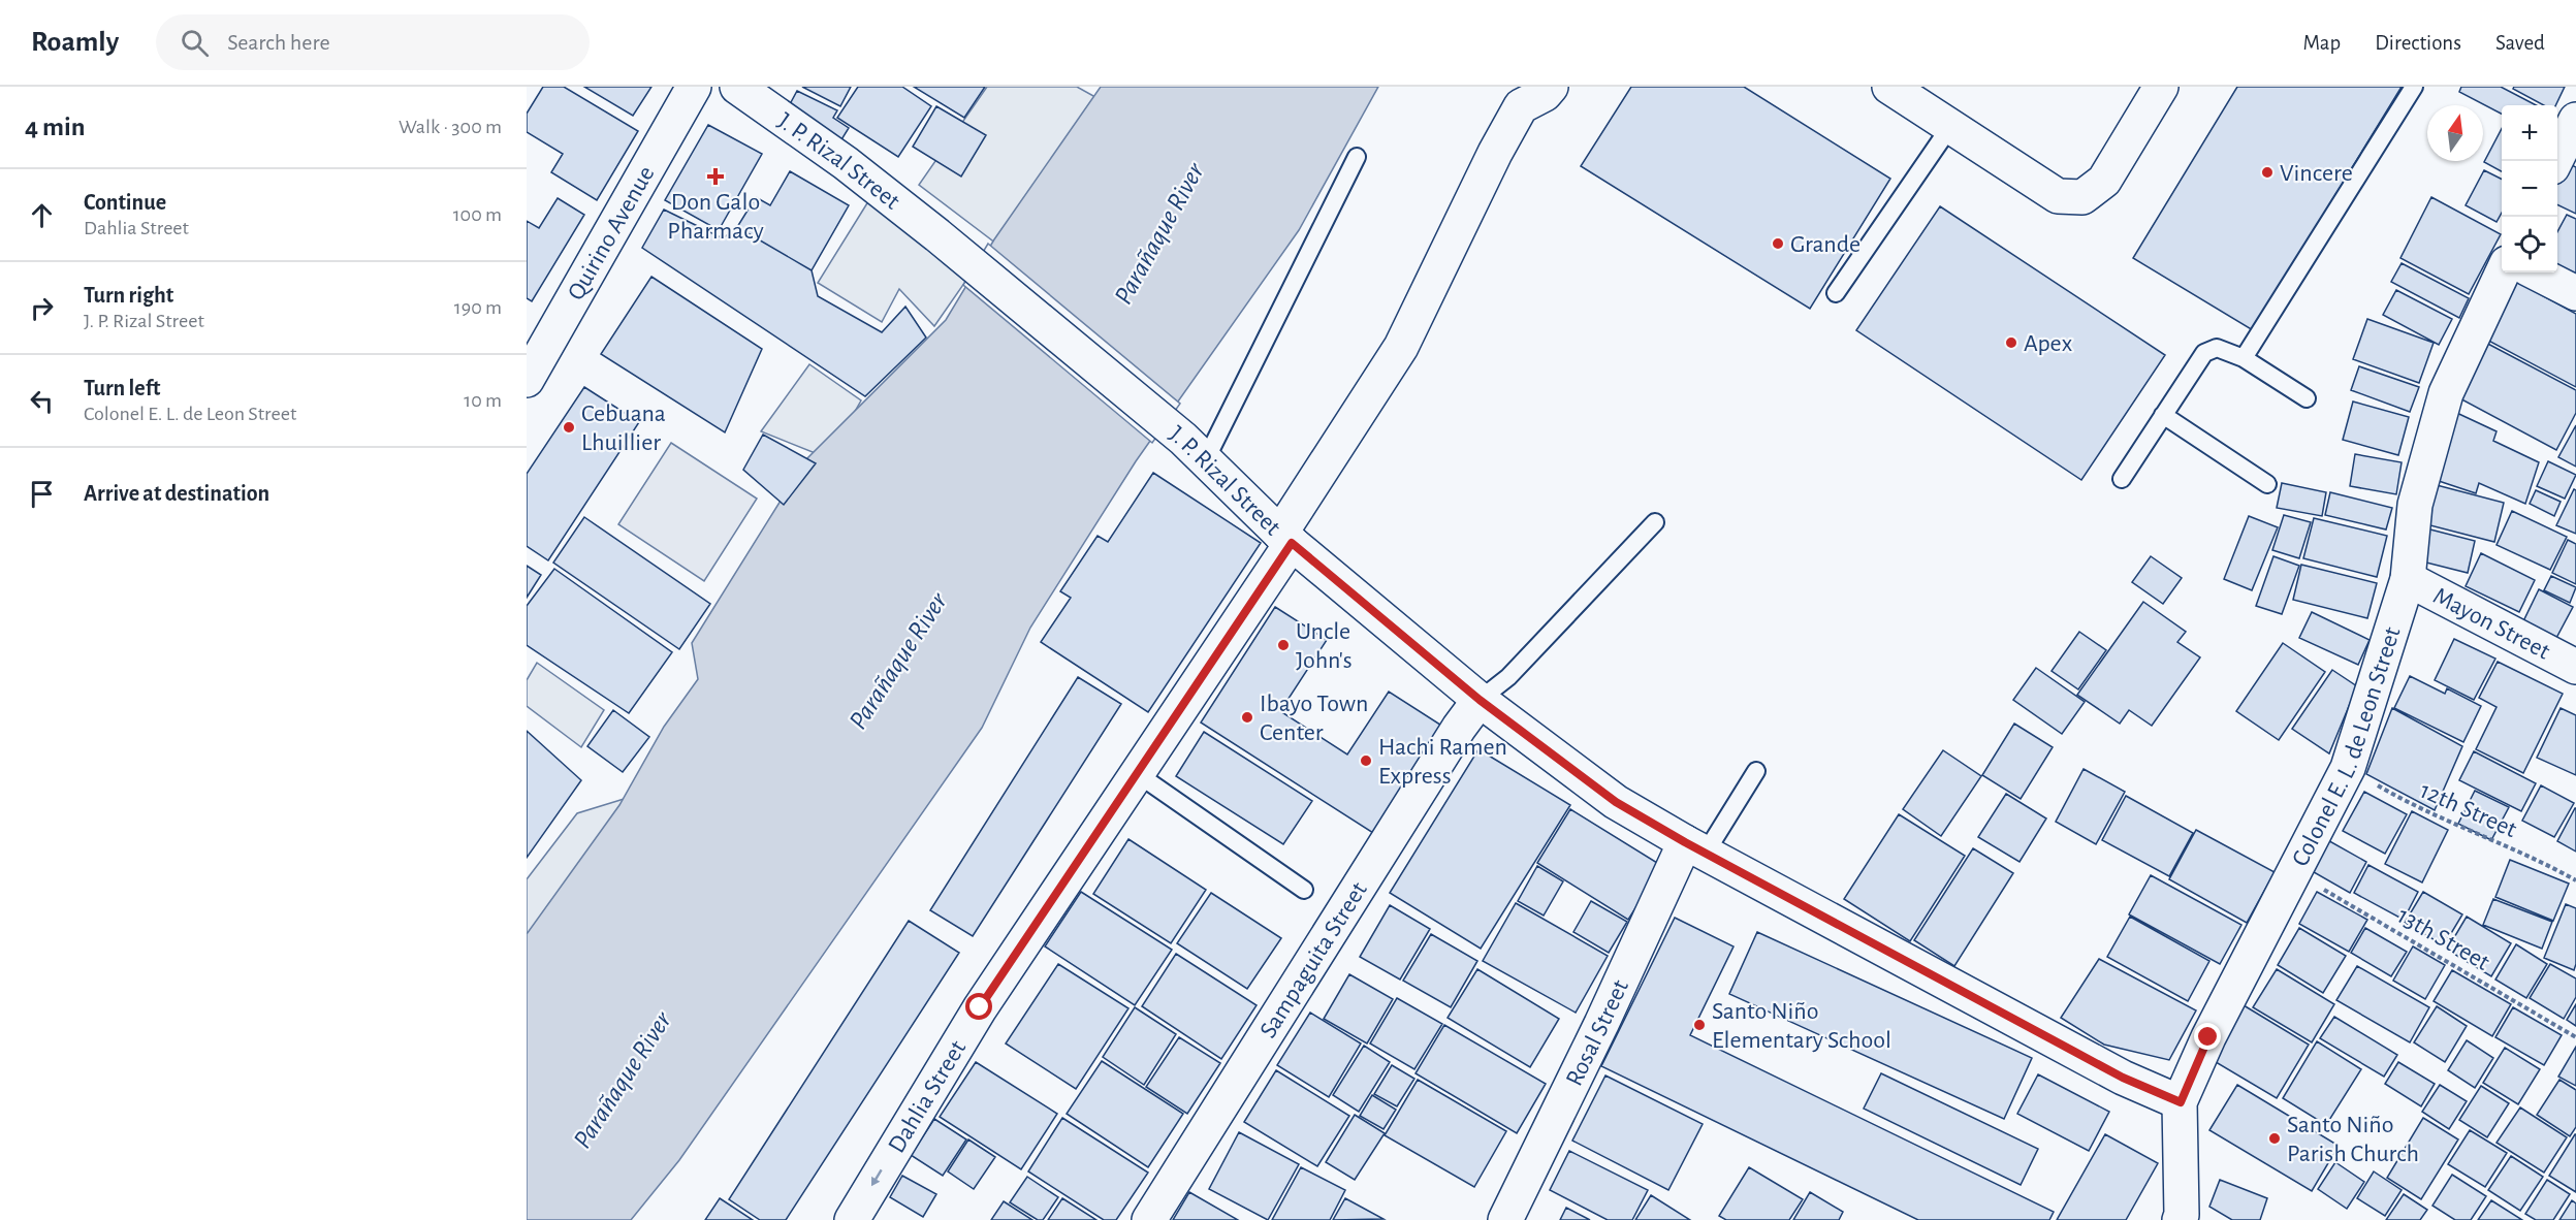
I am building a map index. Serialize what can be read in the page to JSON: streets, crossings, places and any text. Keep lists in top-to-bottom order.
{
  "streets": {
    "street": [
      "J. P. Rizal Street",
      "Quirino Avenue",
      "Mayon Street",
      "Colonel E. L. de Leon Street",
      "Sampaguita Street",
      "Rosal Street",
      "Dahlia Street"
    ],
    "path": ["12th Street", "13th Street"]
  },
  "crossings": [
    ["J. P. Rizal Street", "Colonel E. L. de Leon Street"],
    ["J. P. Rizal Street", "Sampaguita Street"],
    ["J. P. Rizal Street", "Rosal Street"],
    ["J. P. Rizal Street", "Dahlia Street"],
    ["Mayon Street", "Colonel E. L. de Leon Street"],
    ["Colonel E. L. de Leon Street", "12th Street"],
    ["Colonel E. L. de Leon Street", "13th Street"]
  ],
  "one_way": ["Dahlia Street"],
  "water": ["Parañaque River"],
  "places": {
    "other": [
      "Vincere",
      "Grande",
      "Apex",
      "Cebuana Lhuillier",
      "Uncle John's",
      "Ibayo Town Center",
      "Hachi Ramen Express",
      "Santo Niño Elementary School",
      "Santo Niño Parish Church"
    ],
    "health": ["Don Galo Pharmacy"]
  },
  "north": "top",
  "page": {
    "header": "Roamly",
    "search": "Search here",
    "nav": ["Map", "Directions", "Saved"],
    "heading": ["4 min", "Walk · 300 m"],
    "map_buttons": ["+", "−"],
    "list": [
      ["Continue", "Dahlia Street", "100 m"],
      ["Turn right", "J. P. Rizal Street", "190 m"],
      ["Turn left", "Colonel E. L. de Leon Street", "10 m"],
      "Arrive at destination"
    ]
  }
}
